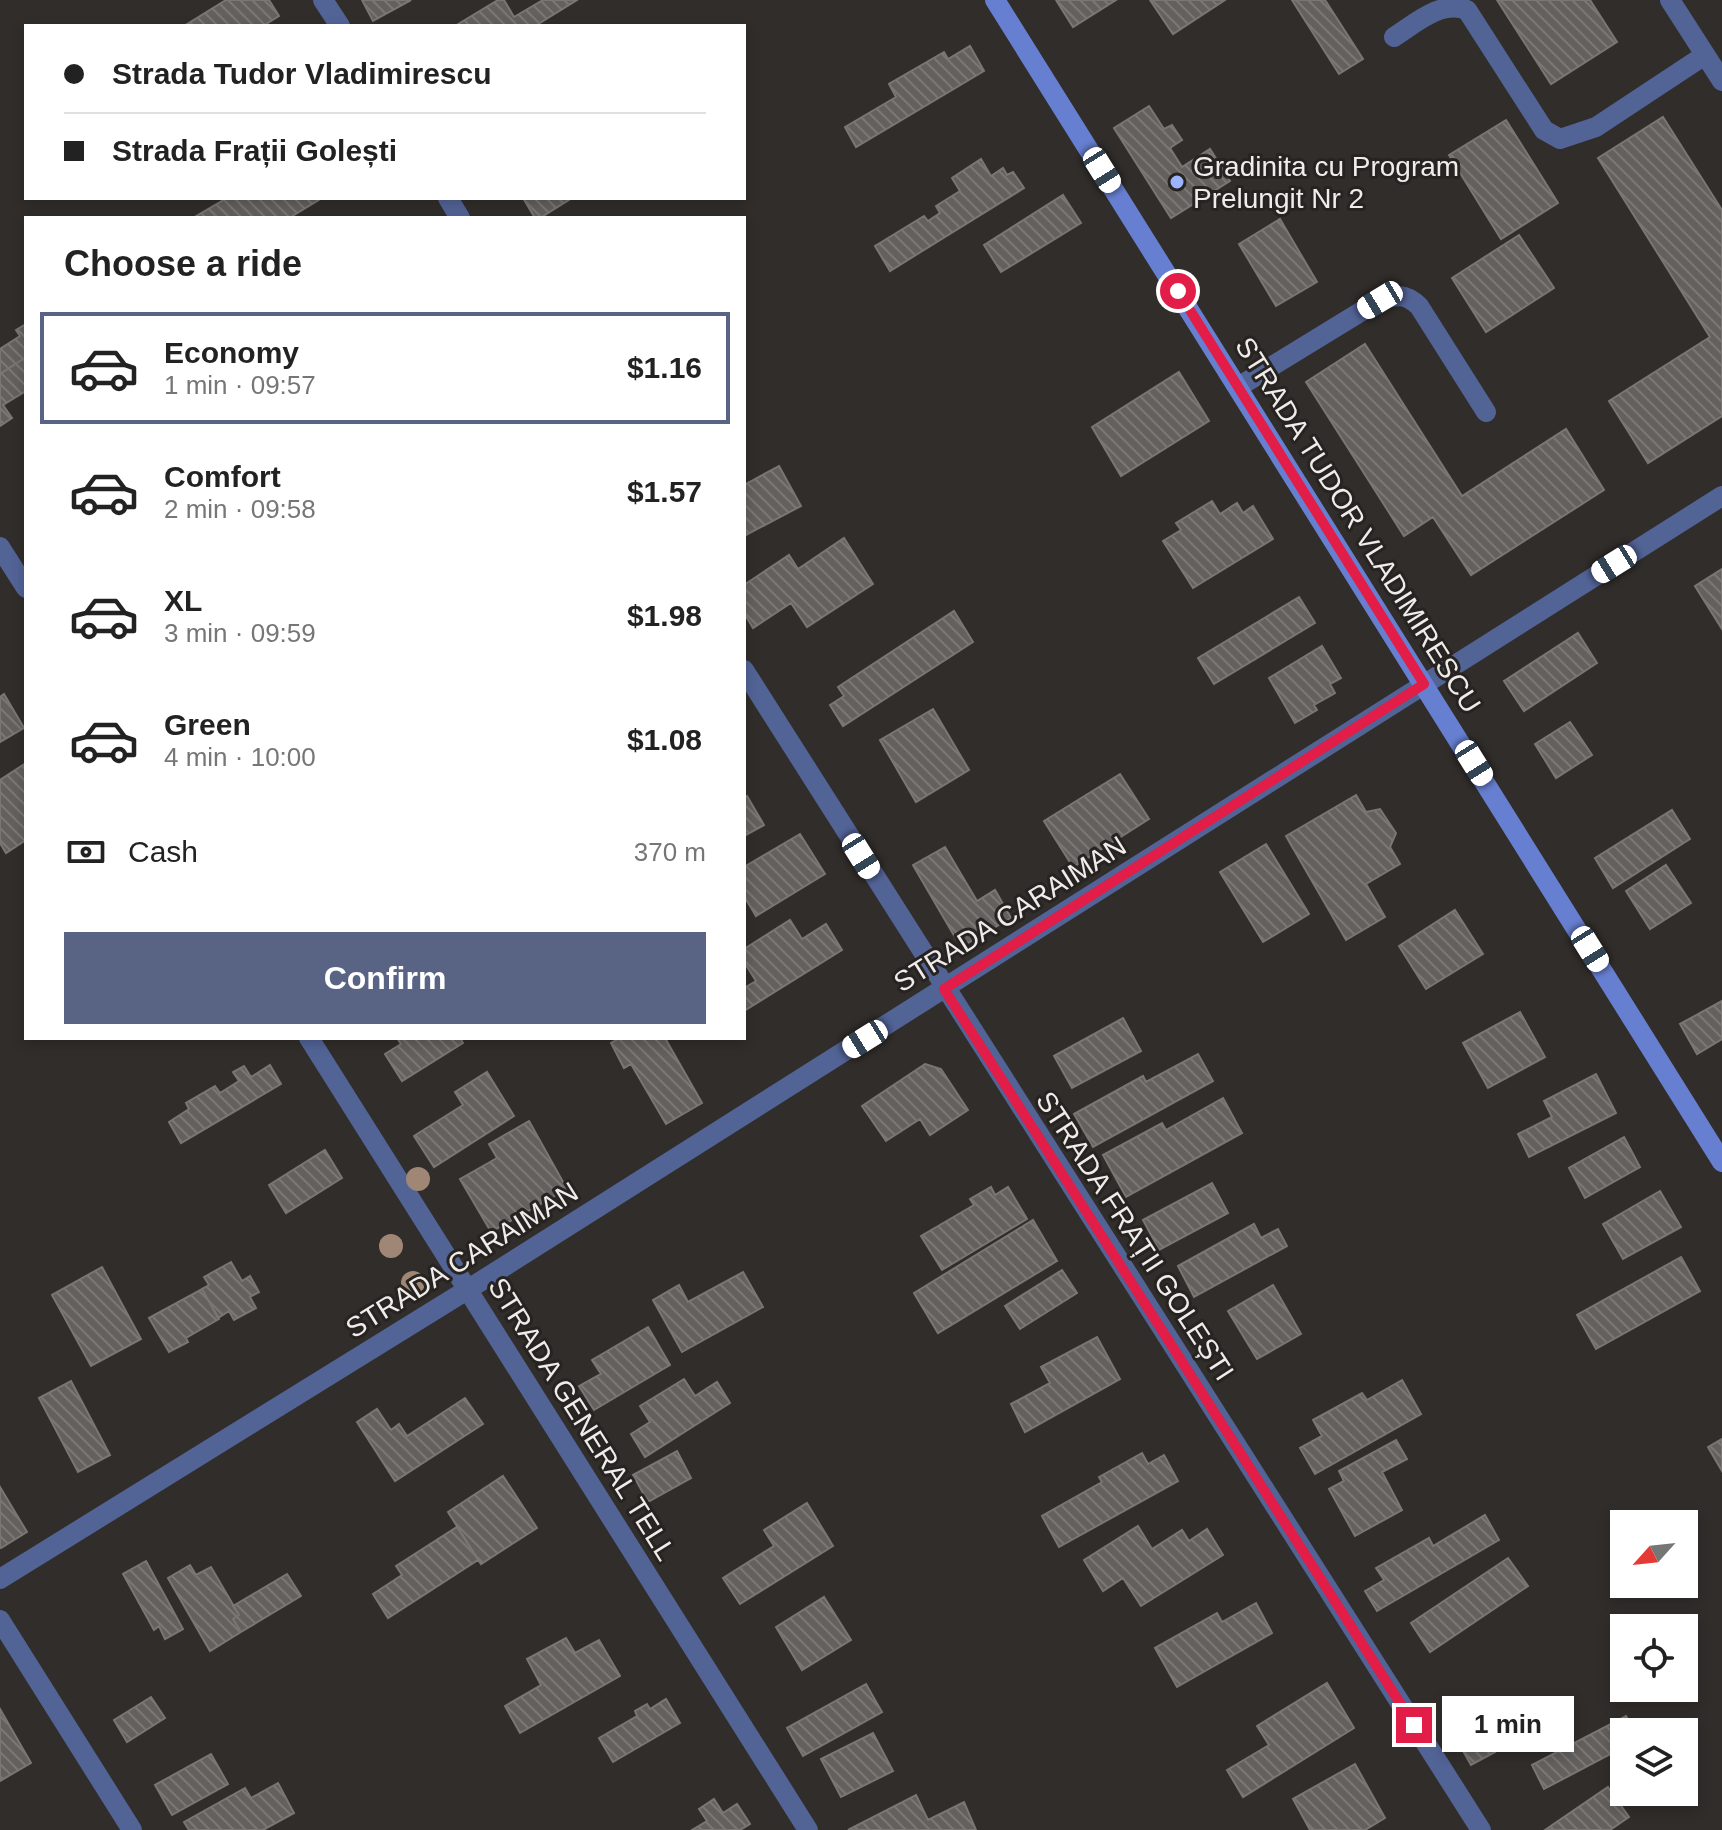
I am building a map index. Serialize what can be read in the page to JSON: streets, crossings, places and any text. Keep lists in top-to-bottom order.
{
  "streets": {
    "street": [
      "STRADA TUDOR VLADIMIRESCU",
      "STRADA CARAIMAN",
      "STRADA FRAȚII GOLEȘTI",
      "STRADA GENERAL TELL"
    ]
  },
  "crossings": [
    ["STRADA TUDOR VLADIMIRESCU", "STRADA CARAIMAN"],
    ["STRADA CARAIMAN", "STRADA FRAȚII GOLEȘTI"],
    ["STRADA CARAIMAN", "STRADA GENERAL TELL"]
  ],
  "places": ["Gradinita cu Program Prelungit Nr 2"],
  "north": "bottom left",
  "page": {
    "banner": ["Strada Tudor Vladimirescu", "Strada Frații Golești"],
    "heading": "Choose a ride",
    "list": [
      {
        "name": "Economy",
        "note": "1 min · 09:57",
        "value": "$1.16"
      },
      {
        "name": "Comfort",
        "note": "2 min · 09:58",
        "value": "$1.57"
      },
      {
        "name": "XL",
        "note": "3 min · 09:59",
        "value": "$1.98"
      },
      {
        "name": "Green",
        "note": "4 min · 10:00",
        "value": "$1.08"
      }
    ],
    "pay": ["Cash", "370 m"],
    "buttons": "Confirm",
    "bubble": "1 min"
  }
}
